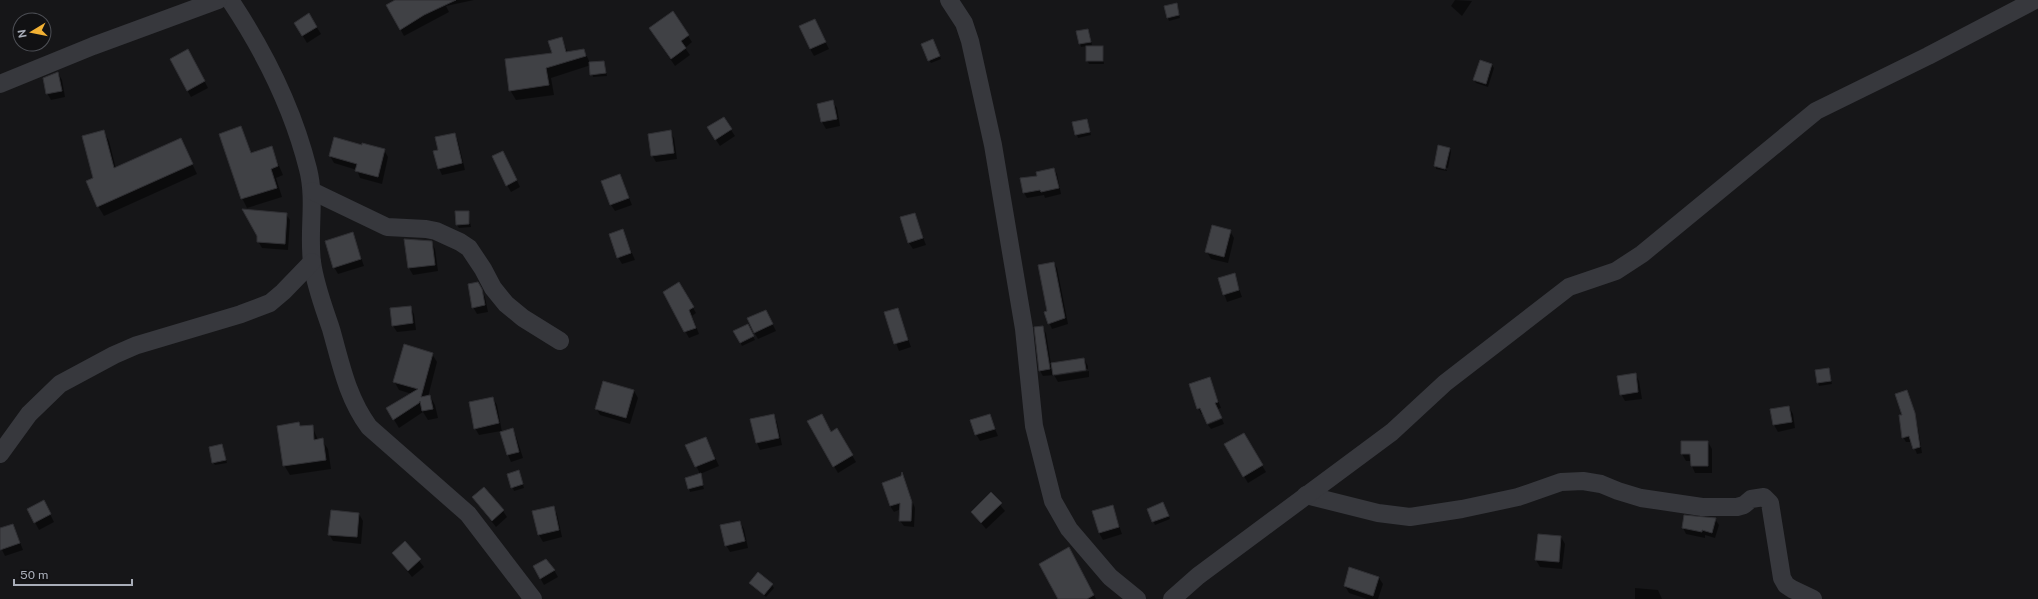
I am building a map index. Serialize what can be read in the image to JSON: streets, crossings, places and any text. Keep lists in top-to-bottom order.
{
  "scale_bar": "50 m",
  "north": "left"
}
